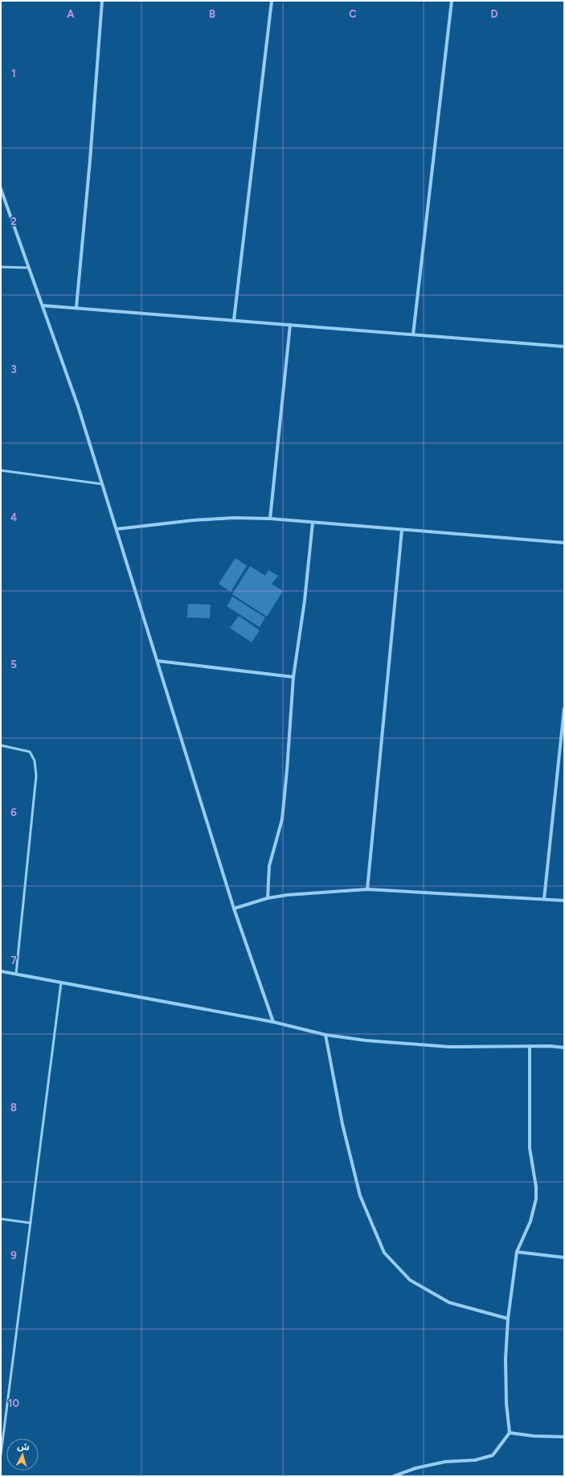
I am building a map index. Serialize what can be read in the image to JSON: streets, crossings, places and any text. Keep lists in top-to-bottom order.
{
  "north": "top",
  "grid": {
    "columns": [
      "A",
      "B",
      "C",
      "D"
    ],
    "rows": [
      "1",
      "2",
      "3",
      "4",
      "5",
      "6",
      "7",
      "8",
      "9",
      "10"
    ]
  }
}
